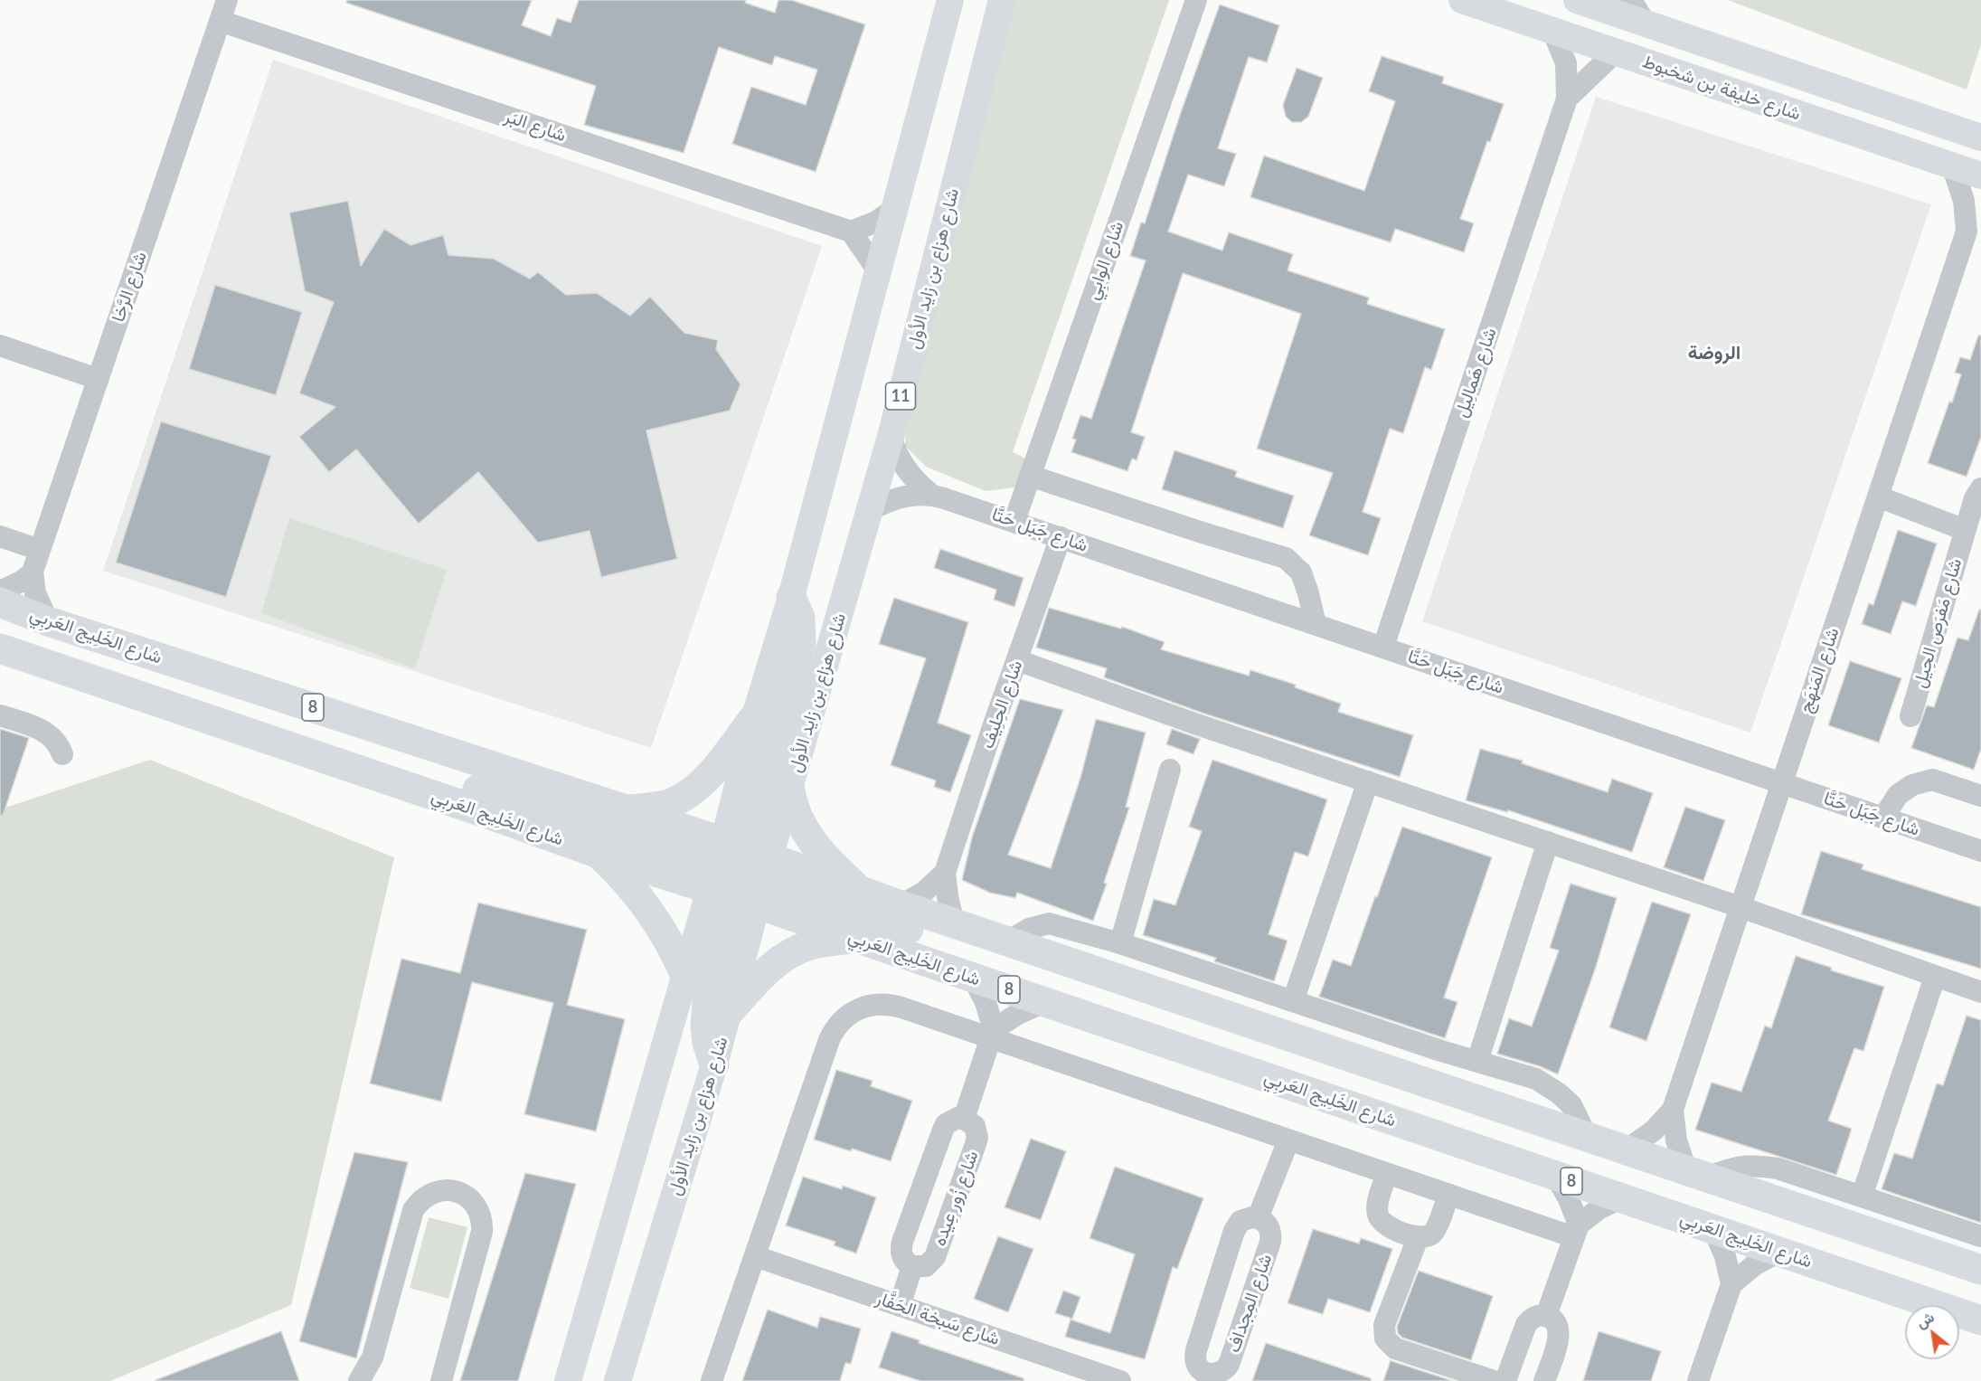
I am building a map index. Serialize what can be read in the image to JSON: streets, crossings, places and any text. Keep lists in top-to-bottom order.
{
  "streets": {
    "highway": ["شارع الخَلِيج العَربِي", "8"],
    "main road": ["شارع خليفة بن شخبوط", "شارع هزاع بن زايد الأول", "11"],
    "street": [
      "شارع البَر",
      "شارع الوابِي",
      "شارع الرَّخا",
      "شارع هَمالِيل",
      "شارع جَبَل حَتَّا",
      "شارع مَفرَص الحِيل",
      "شارع المَنهَج",
      "شارع الحِلِيف",
      "شارع زُور عِيده",
      "شارع المِجداف",
      "شارع سَبخة الحَفَّار"
    ]
  },
  "crossings": [
    ["شارع خليفة بن شخبوط", "شارع هَمالِيل"],
    ["شارع خليفة بن شخبوط", "شارع المَنهَج"],
    ["شارع البَر", "شارع الرَّخا"],
    ["شارع الوابِي", "شارع جَبَل حَتَّا"],
    ["شارع هزاع بن زايد الأول", "شارع جَبَل حَتَّا"],
    ["شارع هزاع بن زايد الأول", "شارع الخَلِيج العَربِي"],
    ["شارع هَمالِيل", "شارع جَبَل حَتَّا"],
    ["شارع جَبَل حَتَّا", "شارع المَنهَج"],
    ["شارع جَبَل حَتَّا", "شارع الحِلِيف"],
    ["شارع الخَلِيج العَربِي", "شارع المَنهَج"],
    ["شارع الخَلِيج العَربِي", "شارع الحِلِيف"]
  ],
  "districts": ["الروضة"],
  "north": "top left"
}
